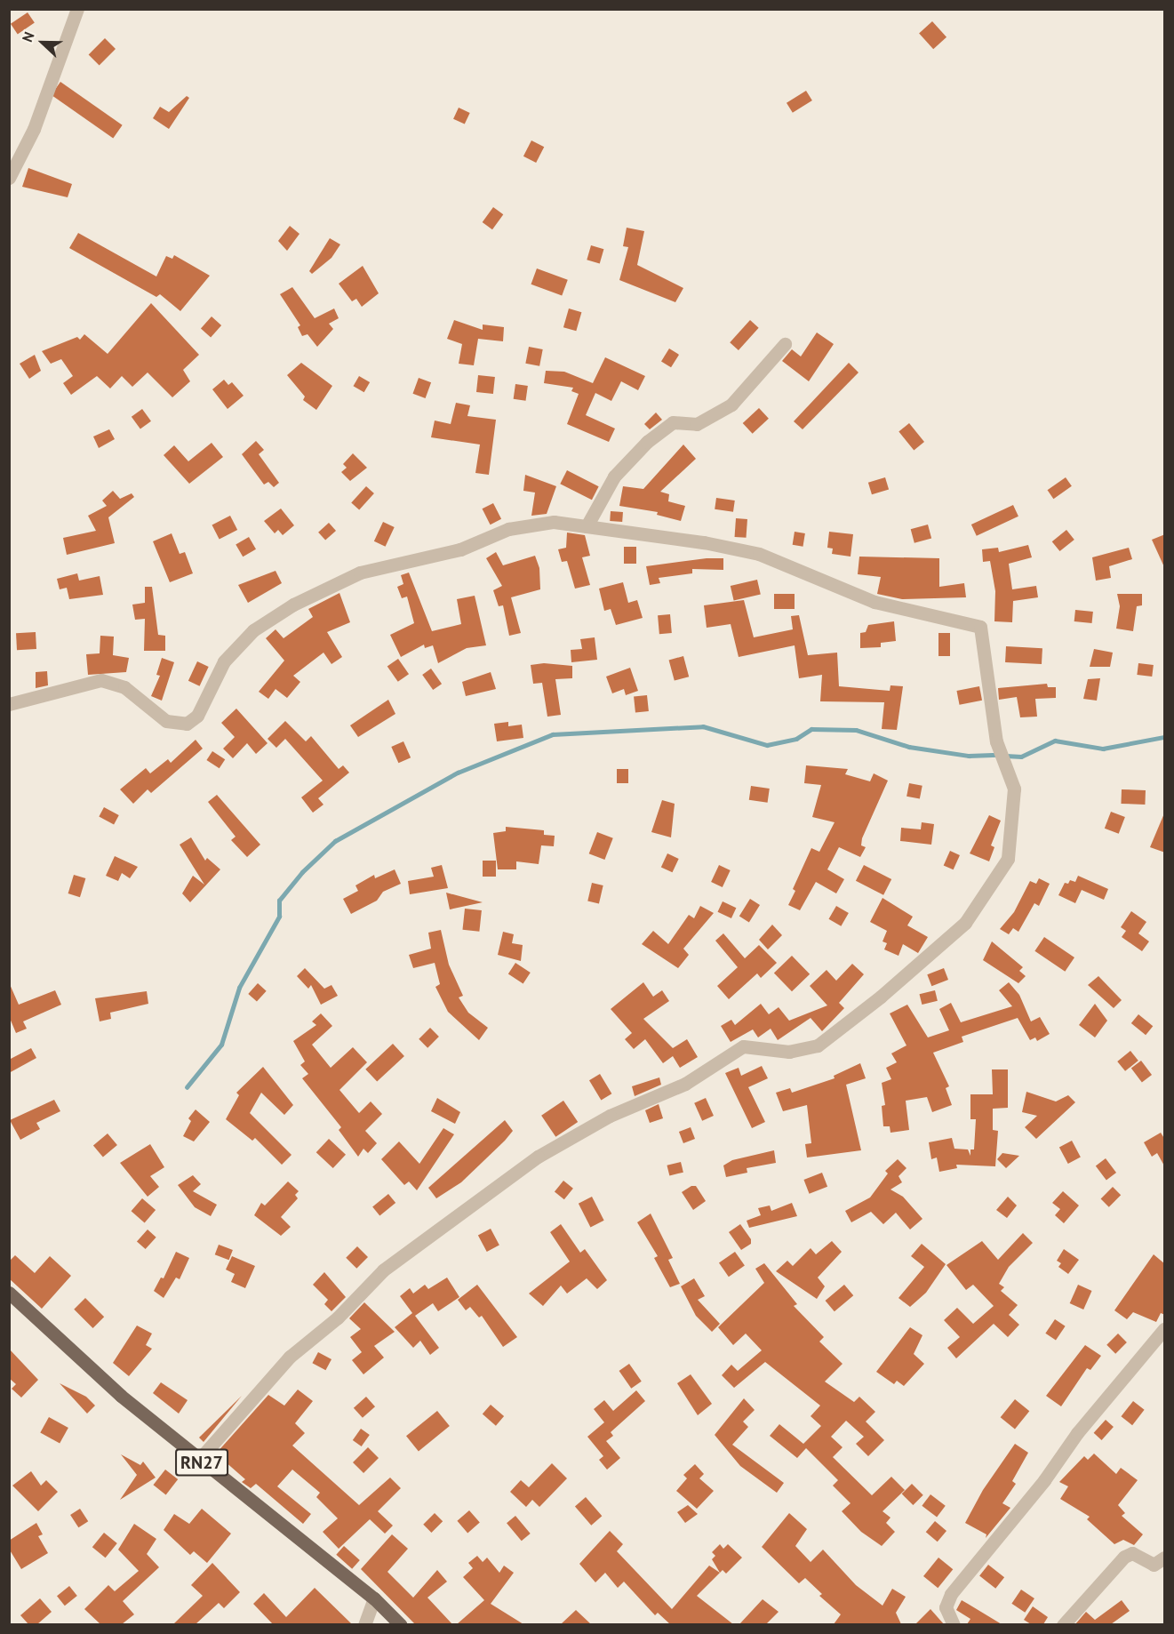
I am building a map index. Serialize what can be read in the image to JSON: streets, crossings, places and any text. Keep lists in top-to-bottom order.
{
  "streets": {
    "main road": ["RN27"]
  },
  "north": "left"
}
